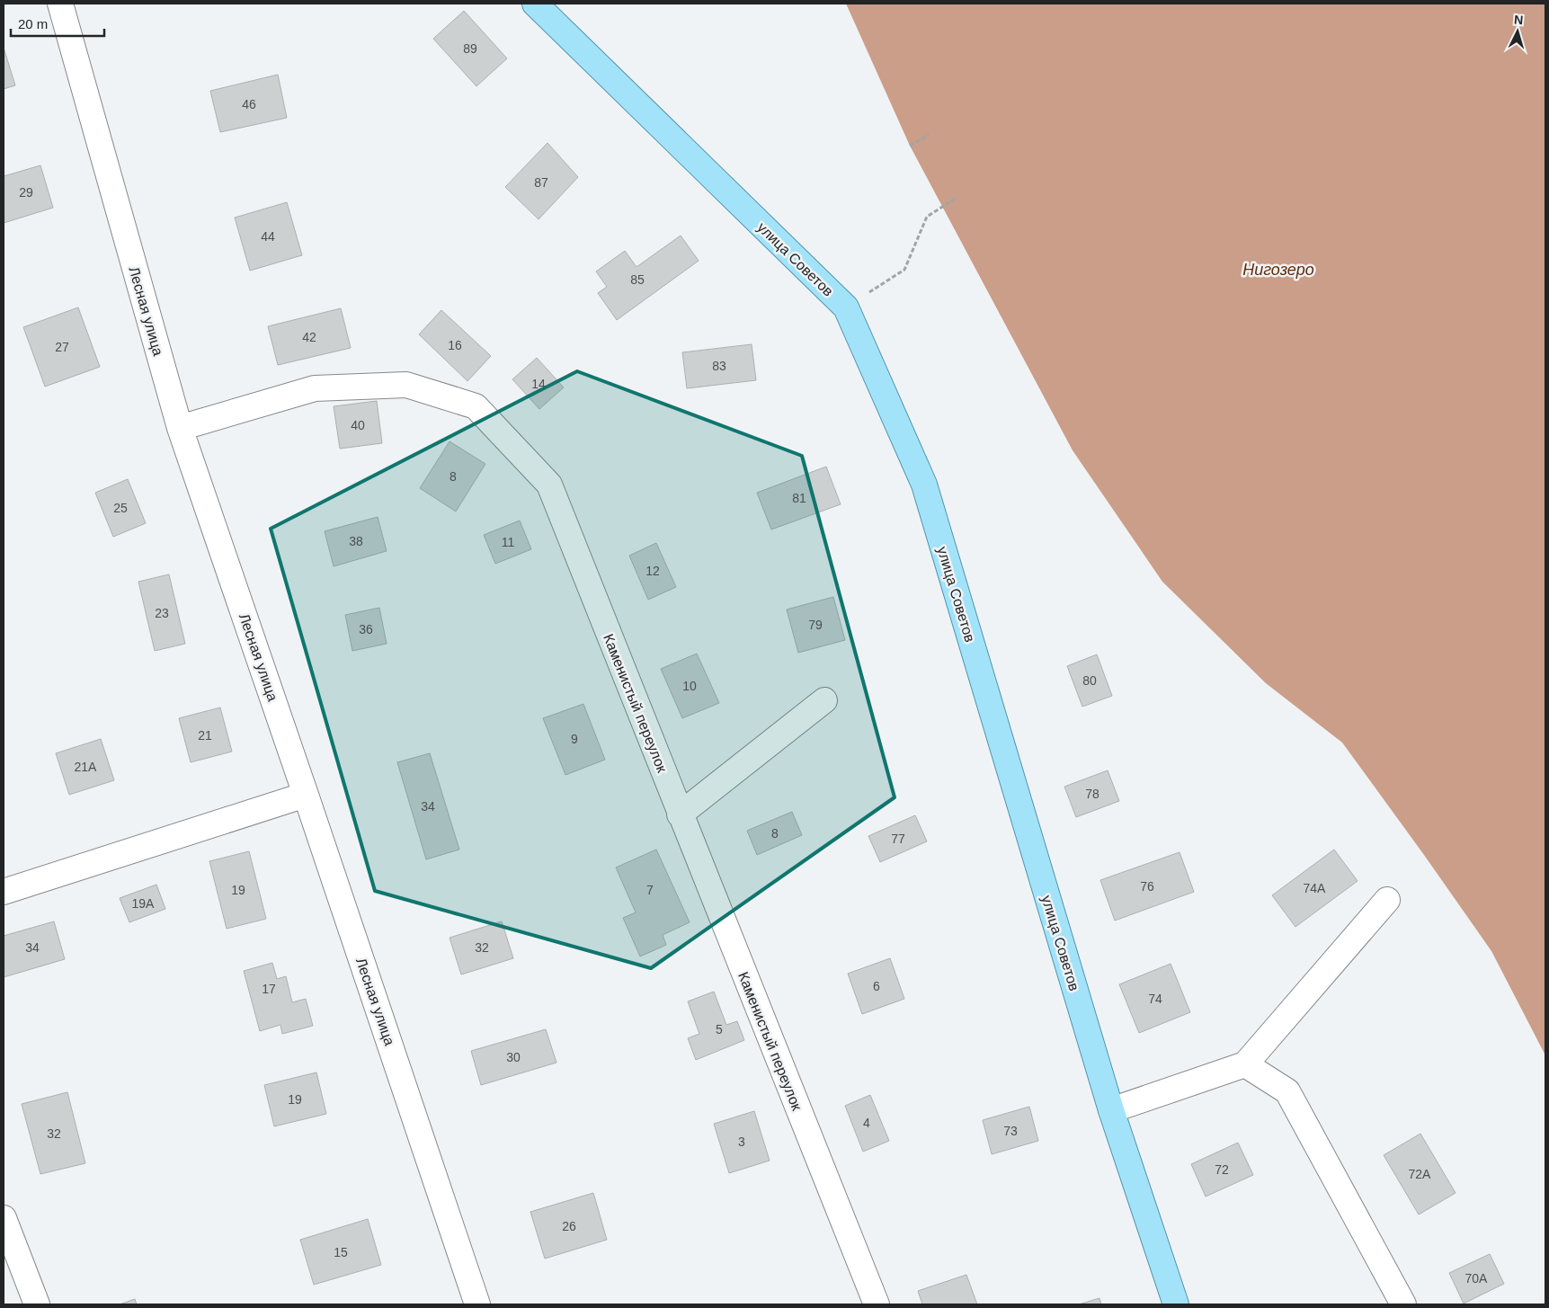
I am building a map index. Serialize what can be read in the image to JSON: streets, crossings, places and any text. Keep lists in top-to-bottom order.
{
  "streets": {
    "main road": ["улица Советов"],
    "street": ["Лесная улица", "Каменистый переулок"]
  },
  "crossings": [
    ["Лесная улица", "Каменистый переулок"]
  ],
  "water": ["Нигозеро"],
  "house_numbers": [
    "89",
    "46",
    "87",
    "29",
    "44",
    "85",
    "42",
    "16",
    "27",
    "83",
    "14",
    "40",
    "8",
    "81",
    "25",
    "38",
    "11",
    "12",
    "23",
    "79",
    "36",
    "80",
    "10",
    "21",
    "9",
    "21А",
    "78",
    "34",
    "8",
    "77",
    "76",
    "74А",
    "19",
    "7",
    "19А",
    "34",
    "32",
    "6",
    "17",
    "74",
    "5",
    "30",
    "19",
    "4",
    "73",
    "32",
    "3",
    "72",
    "72А",
    "26",
    "15",
    "70А"
  ],
  "scale_bar": "20 m",
  "north": "top"
}
